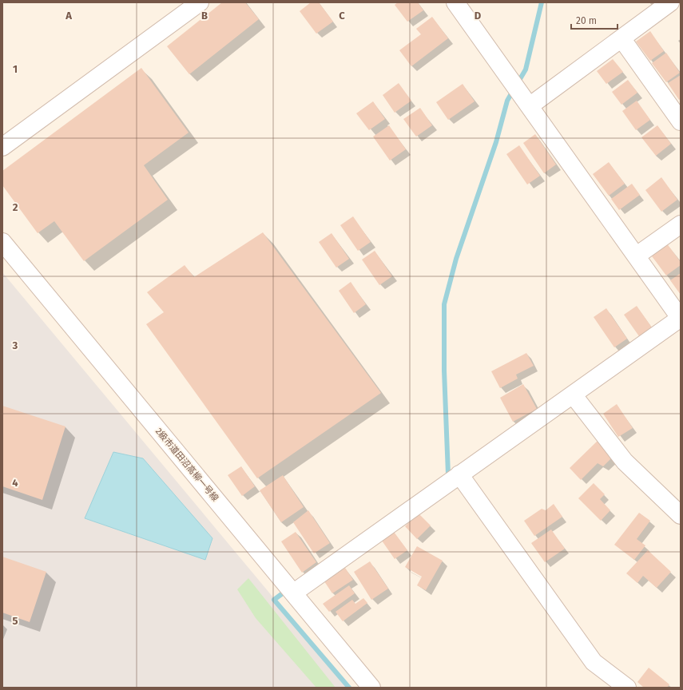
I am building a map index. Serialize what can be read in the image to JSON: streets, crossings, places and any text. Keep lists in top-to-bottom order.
{
  "streets": {
    "street": ["2級市道田沼高柳一号線"]
  },
  "scale_bar": "20 m",
  "grid": {
    "columns": [
      "A",
      "B",
      "C",
      "D"
    ],
    "rows": [
      "1",
      "2",
      "3",
      "4",
      "5"
    ]
  }
}
